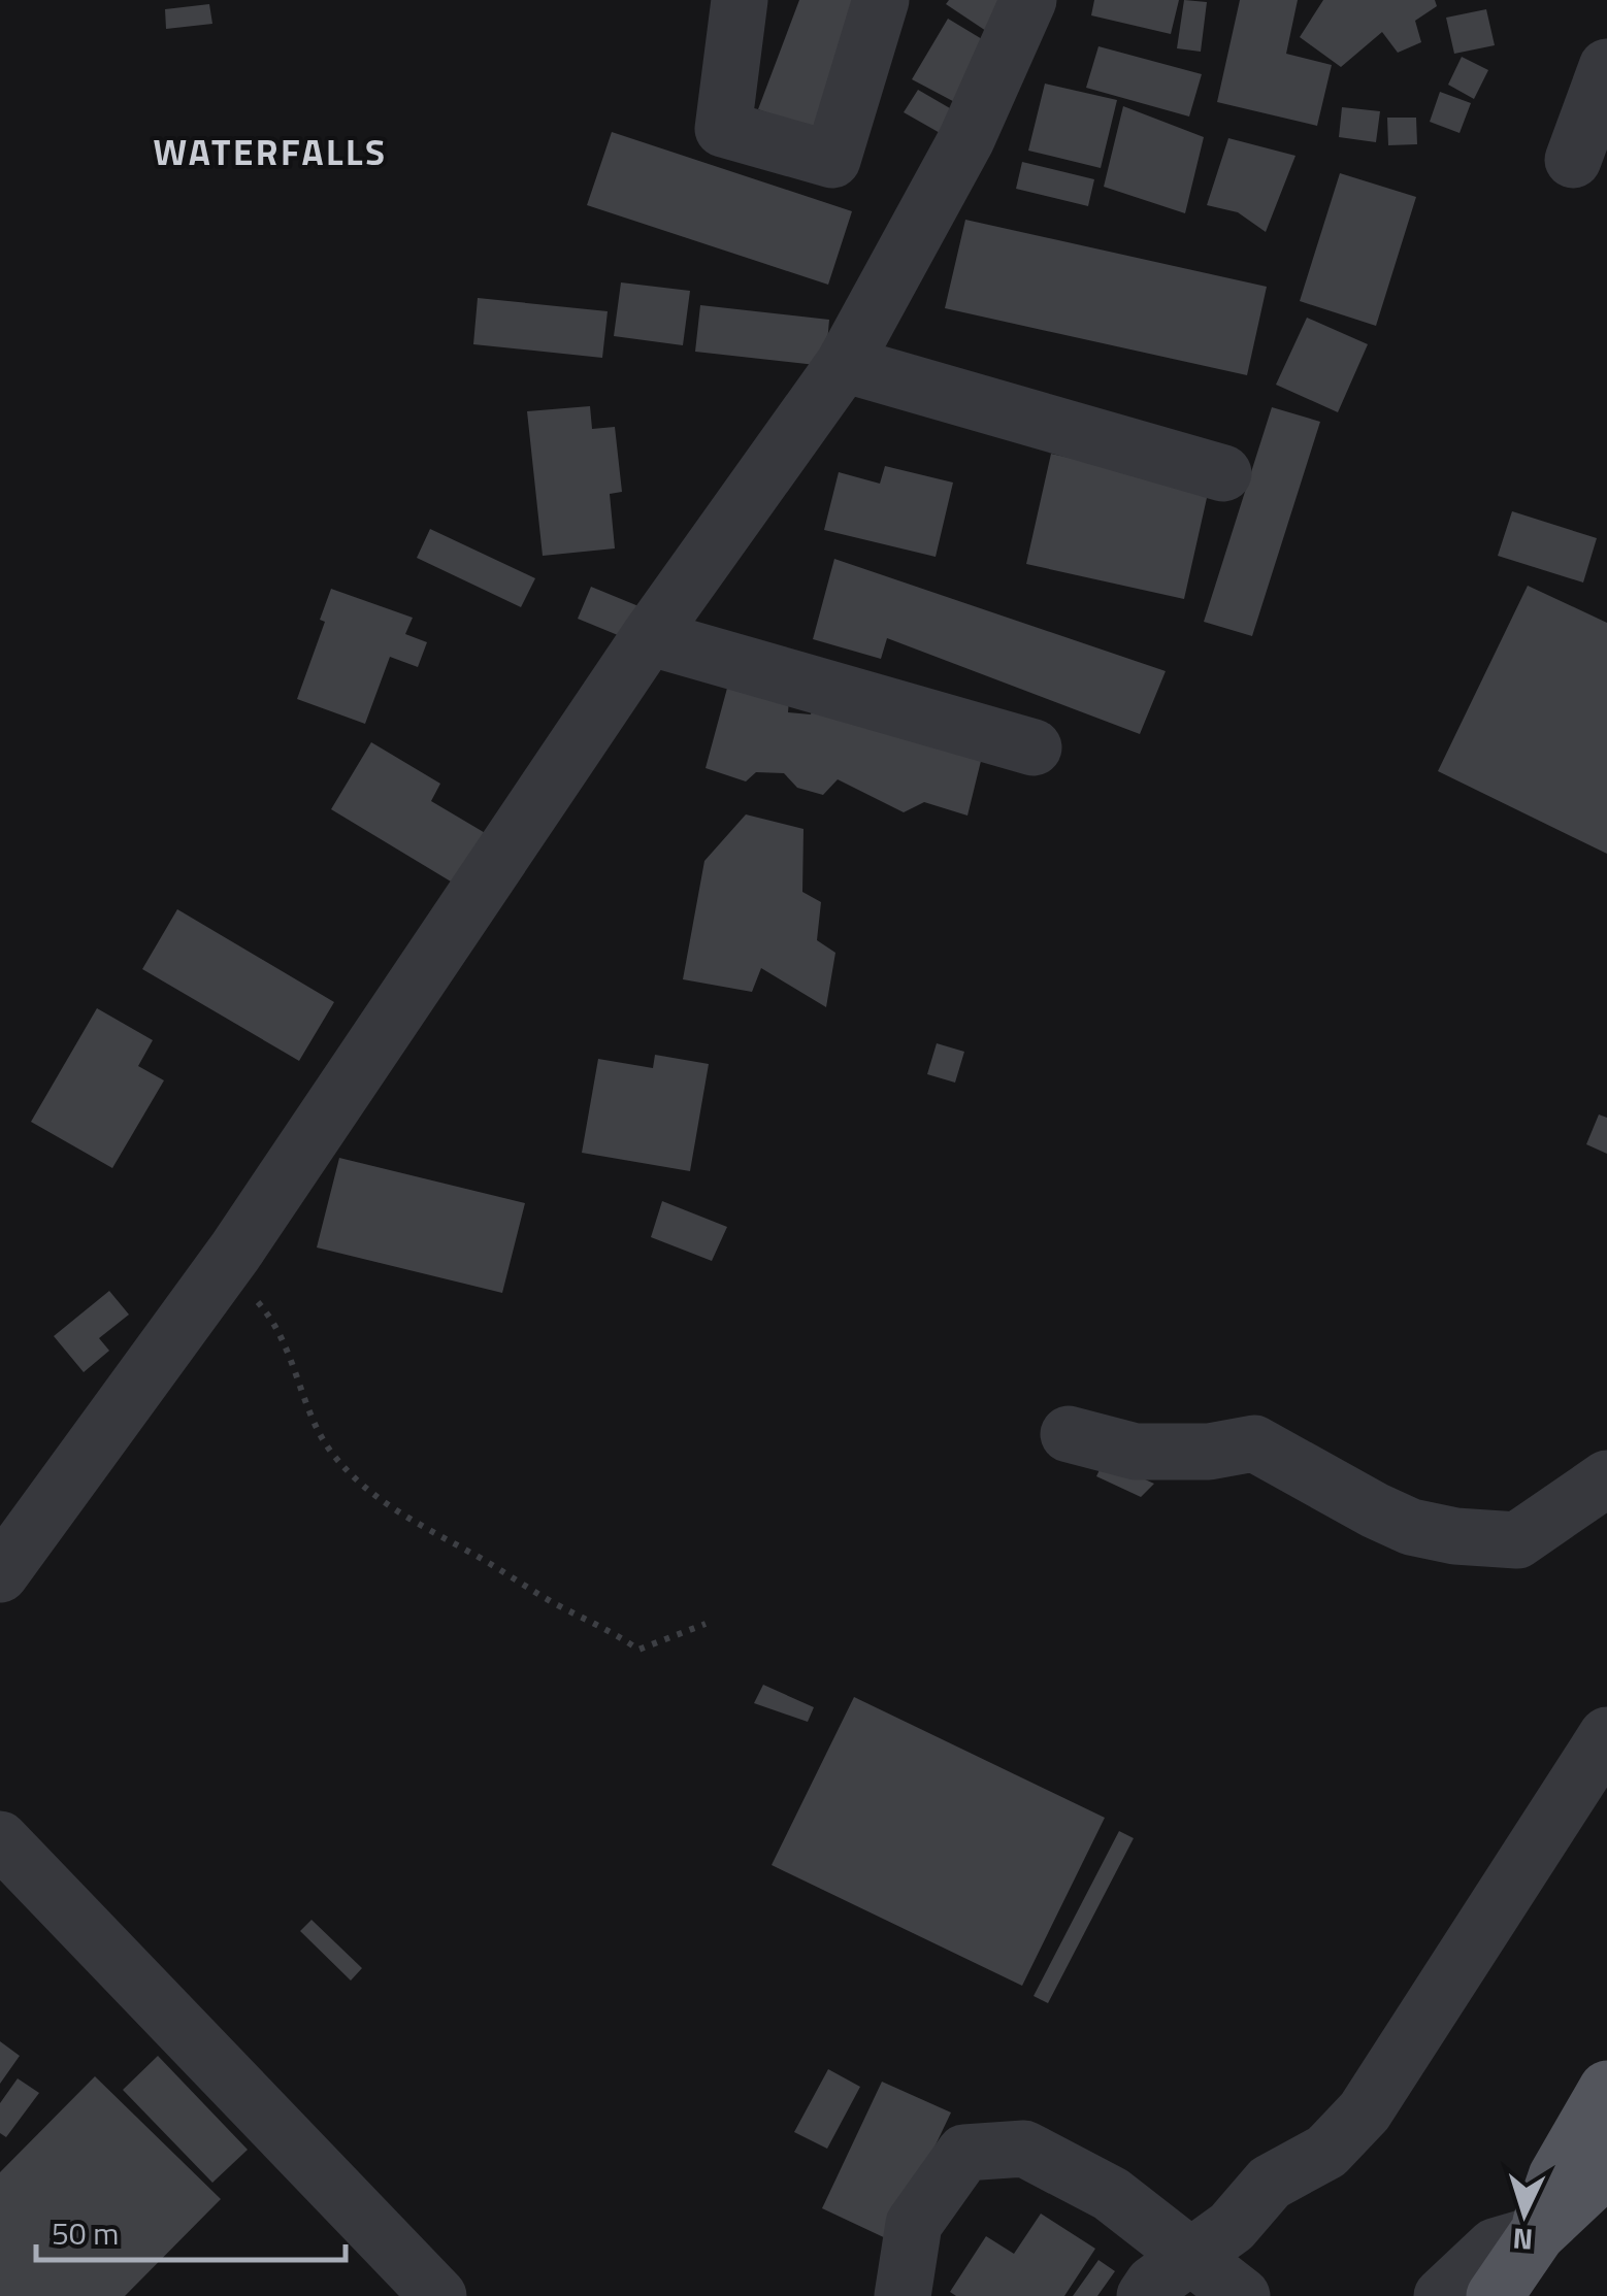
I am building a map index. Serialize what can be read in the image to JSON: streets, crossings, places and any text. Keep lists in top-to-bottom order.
{
  "districts": ["WATERFALLS"],
  "scale_bar": "50 m",
  "north": "bottom"
}
